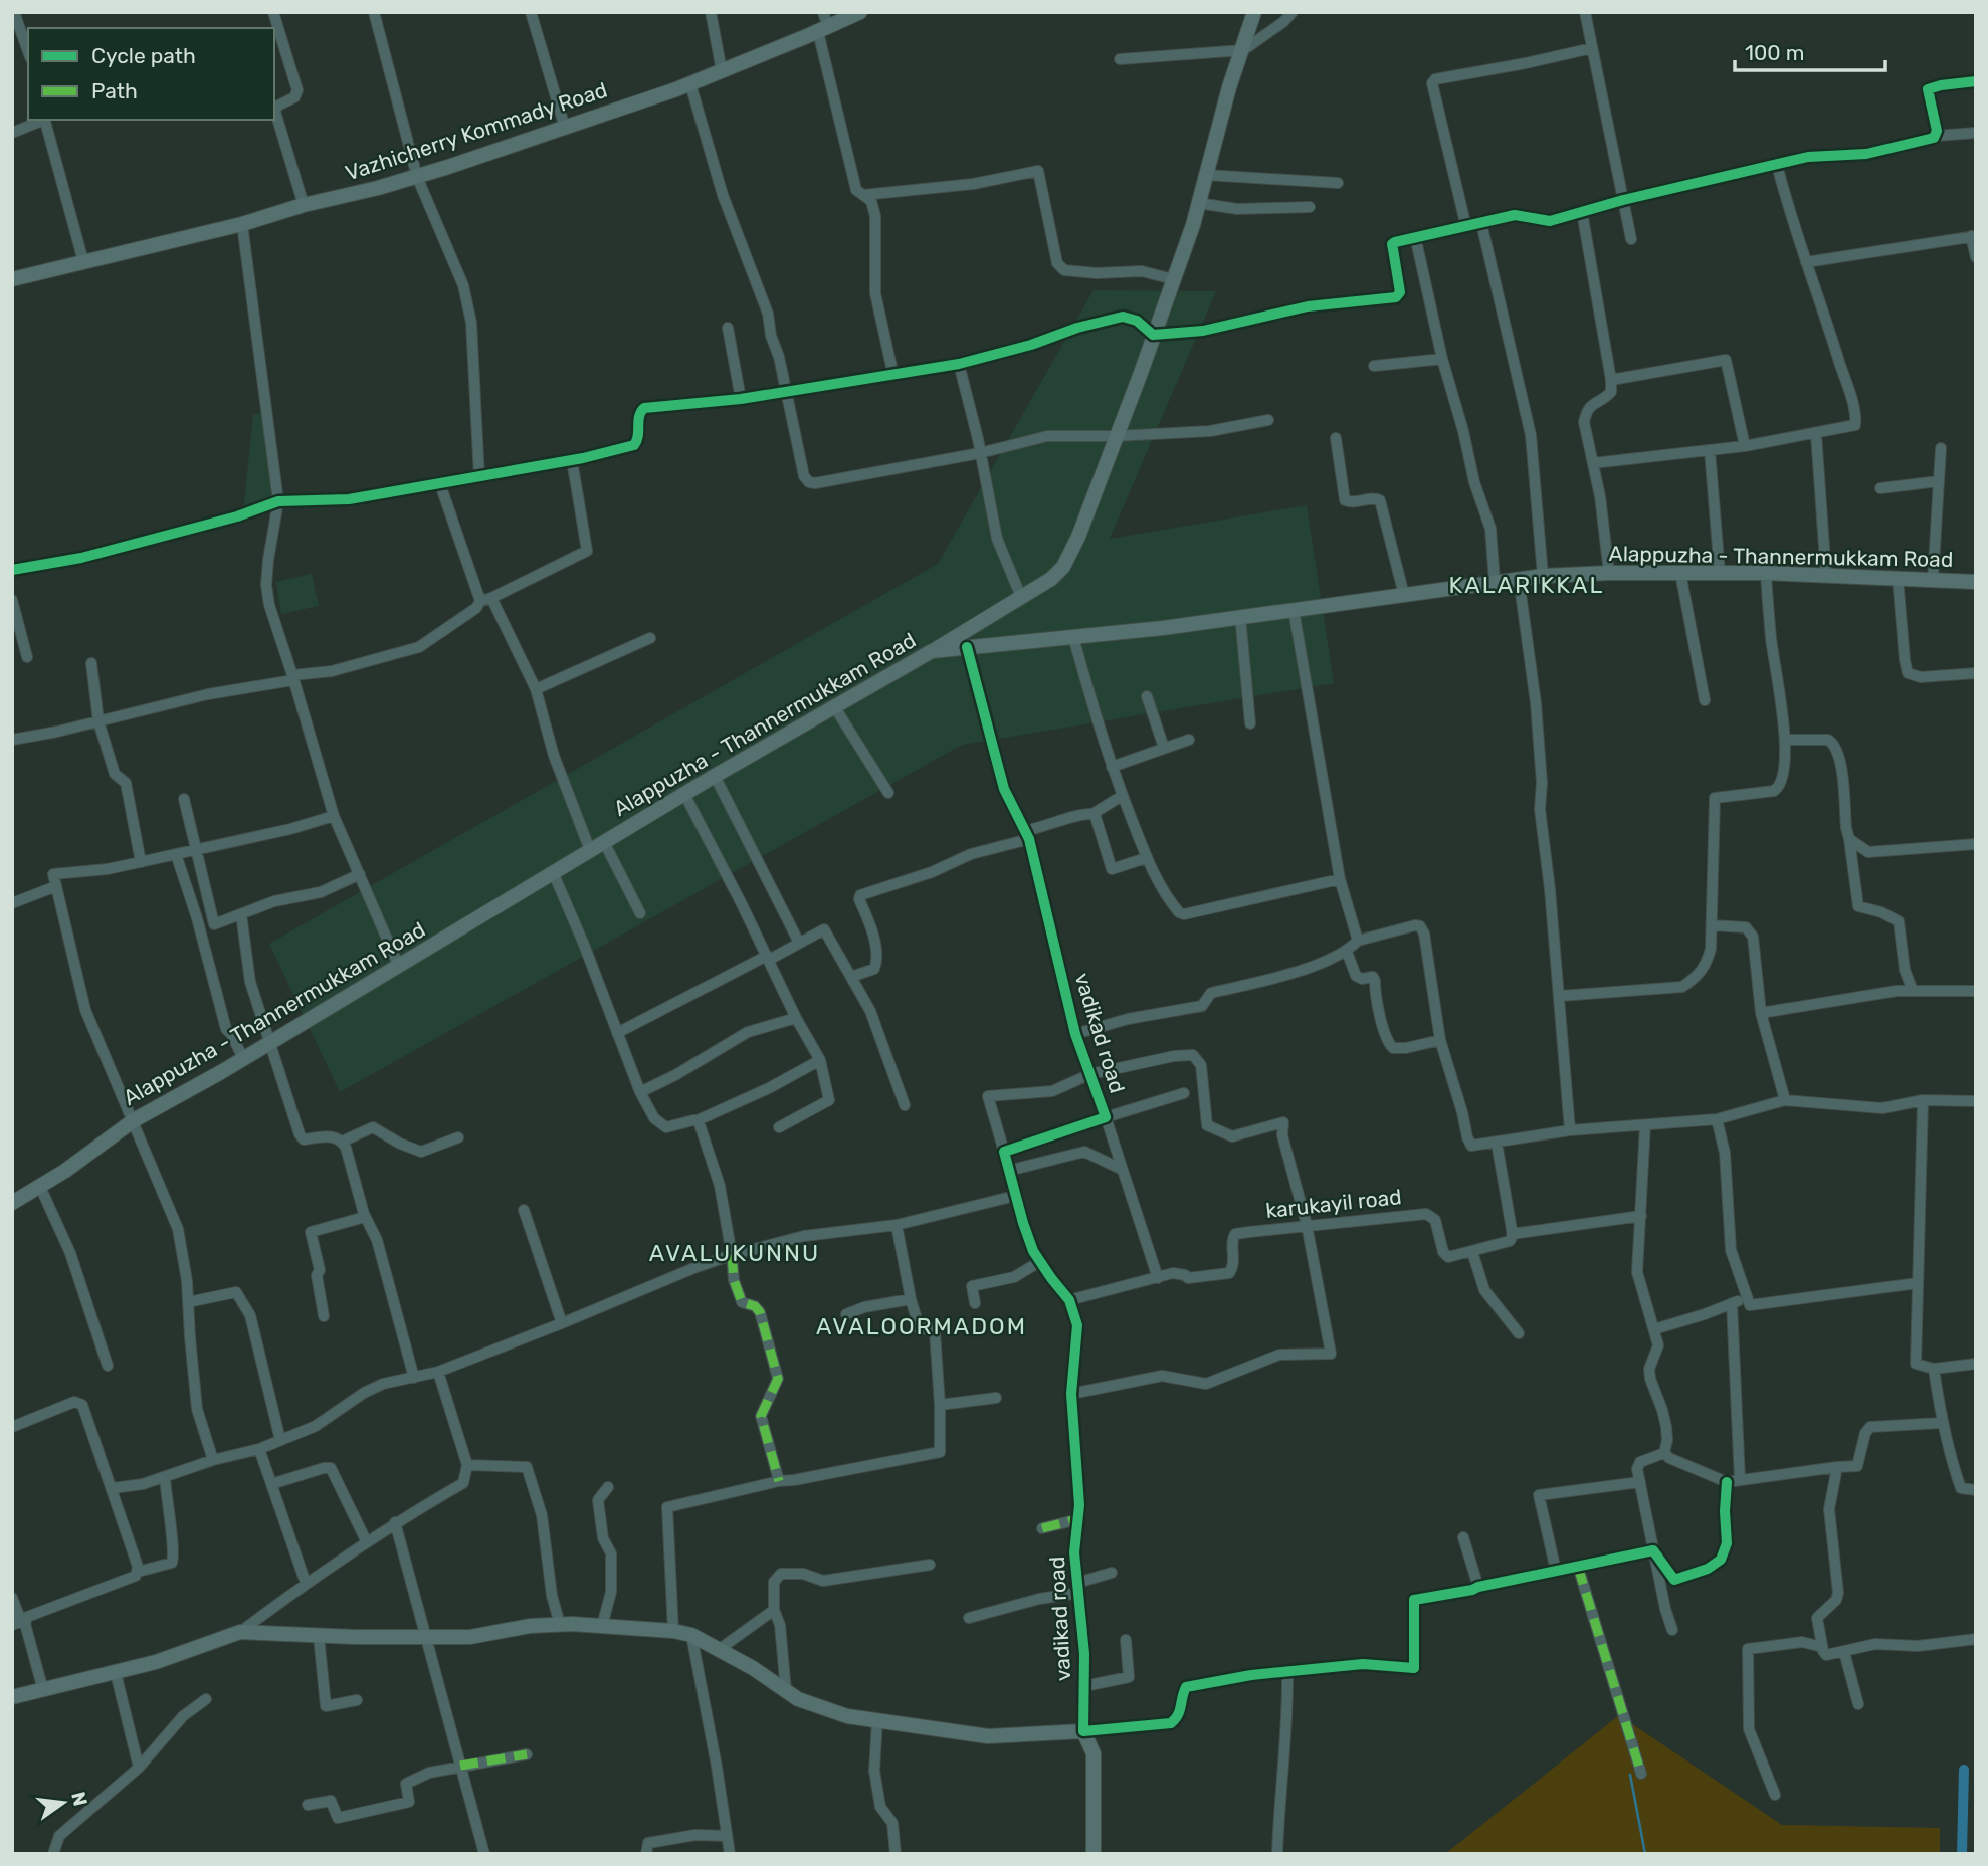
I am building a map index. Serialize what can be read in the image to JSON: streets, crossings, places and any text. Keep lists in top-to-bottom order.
{
  "streets": {
    "main road": ["Vazhicherry Kommady Road", "Alappuzha - Thannermukkam Road"],
    "street": ["vadikad road", "karukayil road"]
  },
  "crossings": [
    ["Alappuzha - Thannermukkam Road", "vadikad road"],
    ["vadikad road", "karukayil road"]
  ],
  "districts": ["KALARIKKAL", "AVALUKUNNU", "AVALOORMADOM"],
  "legend": ["Cycle path", "Path"],
  "scale_bar": "100 m",
  "north": "right"
}
